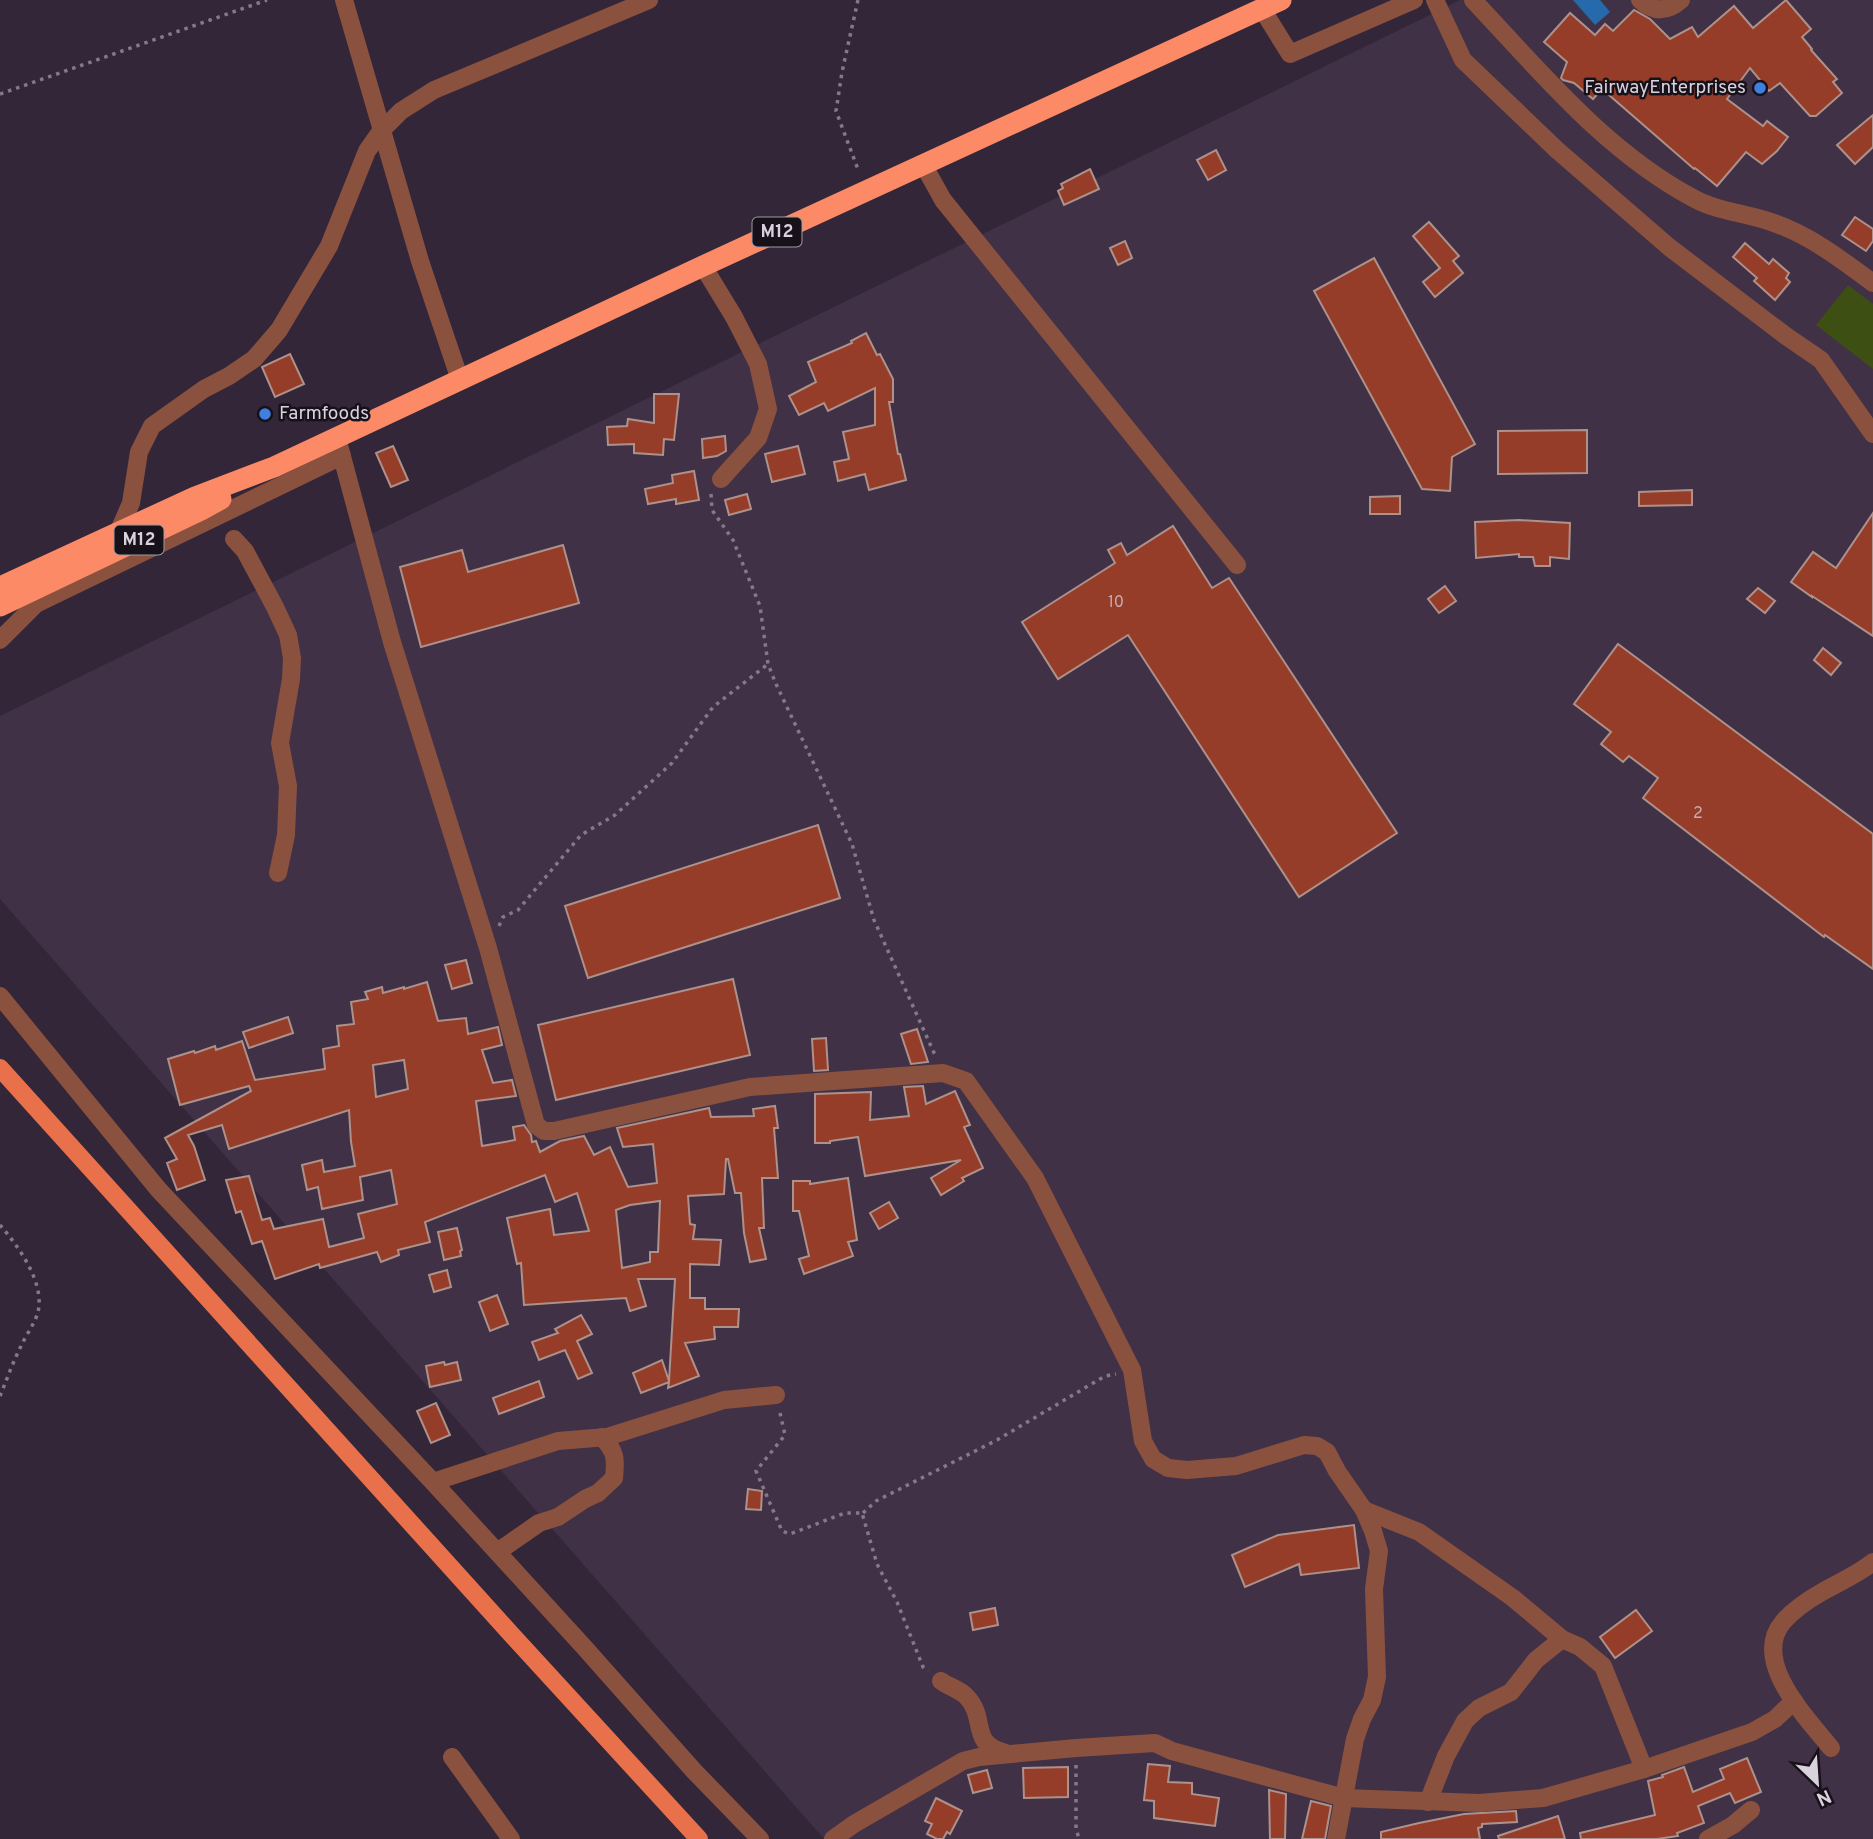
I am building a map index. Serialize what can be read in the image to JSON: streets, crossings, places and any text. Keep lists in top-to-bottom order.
{
  "streets": {
    "highway": ["M12"]
  },
  "places": ["FairwayEnterprises", "Farmfoods"],
  "house_numbers": ["10", "2"],
  "north": "bottom right"
}
